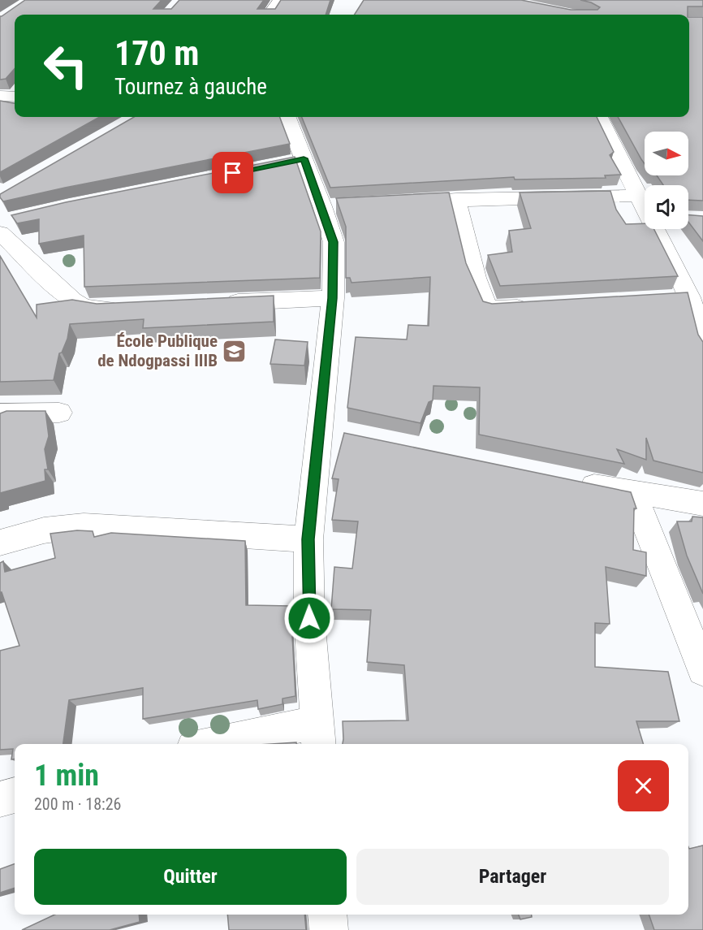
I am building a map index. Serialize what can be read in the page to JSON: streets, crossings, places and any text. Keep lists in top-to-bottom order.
{
  "places": {
    "school or university": ["École Publique de Ndogpassi IIIB"]
  },
  "north": "right",
  "page": {
    "turn": ["170 m", "Tournez à gauche"],
    "heading": ["1 min", "200 m · 18:26"],
    "buttons": ["Quitter", "Partager"]
  }
}
